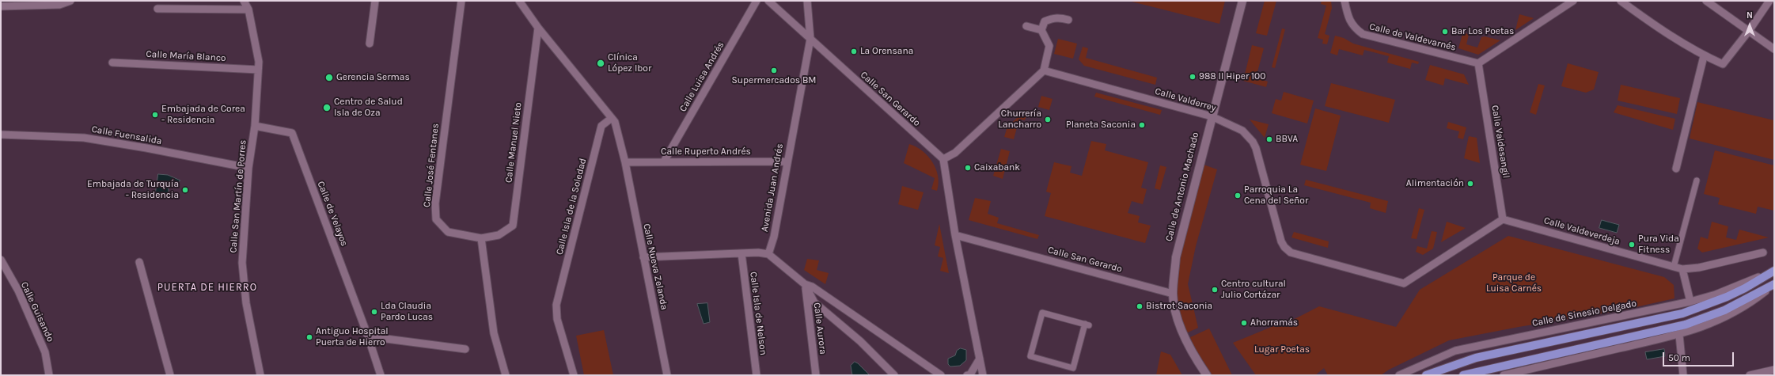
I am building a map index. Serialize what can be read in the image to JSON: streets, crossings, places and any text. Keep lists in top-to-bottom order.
{
  "streets": {
    "main road": ["Calle de Sinesio Delgado"],
    "street": [
      "Calle de Valdevarnés",
      "Calle María Blanco",
      "Calle Luisa Andrés",
      "Calle San Gerardo",
      "Calle Valderrey",
      "Calle Fuensalida",
      "Calle Valdesangil",
      "Calle Manuel Nieto",
      "Calle Ruperto Andrés",
      "Calle José Fentanes",
      "Calle de Antonio Machado",
      "Avenida Juan Andrés",
      "Calle San Martín de Porres",
      "Calle Isla de la Soledad",
      "Calle de Velayos",
      "Calle Valdeverdeja",
      "Calle Nueva Zelanda",
      "Calle Guisando",
      "Calle Isla de Nelson",
      "Calle Aurora"
    ]
  },
  "crossings": [
    ["Calle de Valdevarnés", "Calle Valdesangil"],
    ["Calle María Blanco", "Calle San Martín de Porres"],
    ["Calle Luisa Andrés", "Calle Ruperto Andrés"],
    ["Calle San Gerardo", "Calle de Antonio Machado"],
    ["Calle San Gerardo", "Avenida Juan Andrés"],
    ["Calle Valderrey", "Calle Valdesangil"],
    ["Calle Valderrey", "Calle de Antonio Machado"],
    ["Calle Valderrey", "Calle Valdeverdeja"],
    ["Calle Fuensalida", "Calle San Martín de Porres"],
    ["Calle Valdesangil", "Calle Valdeverdeja"],
    ["Calle Manuel Nieto", "Calle José Fentanes"],
    ["Calle Manuel Nieto", "Calle Nueva Zelanda"],
    ["Calle Ruperto Andrés", "Avenida Juan Andrés"],
    ["Calle Ruperto Andrés", "Calle Nueva Zelanda"],
    ["Calle San Martín de Porres", "Calle de Velayos"],
    ["Calle Isla de la Soledad", "Calle Nueva Zelanda"]
  ],
  "districts": ["PUERTA DE HIERRO"],
  "parks": ["Parque de Luisa Carnés", "Lugar Poetas"],
  "places": [
    "Bar Los Poetas",
    "La Orensana",
    "Clínica López Ibor",
    "Supermercados BM",
    "988 II Hiper 100",
    "Gerencia Sermas",
    "Centro de Salud Isla de Oza",
    "Embajada de Corea - Residencia",
    "Churrería Lancharro",
    "Planeta Saconia",
    "BBVA",
    "Caixabank",
    "Alimentación",
    "Embajada de Turquía - Residencia",
    "Parroquia La Cena del Señor",
    "Pura Vida Fitness",
    "Centro cultural Julio Cortázar",
    "Bistrot Saconia",
    "Lda Claudia Pardo Lucas",
    "Ahorramás",
    "Antiguo Hospital Puerta de Hierro"
  ],
  "scale_bar": "50 m",
  "north": "top"
}
